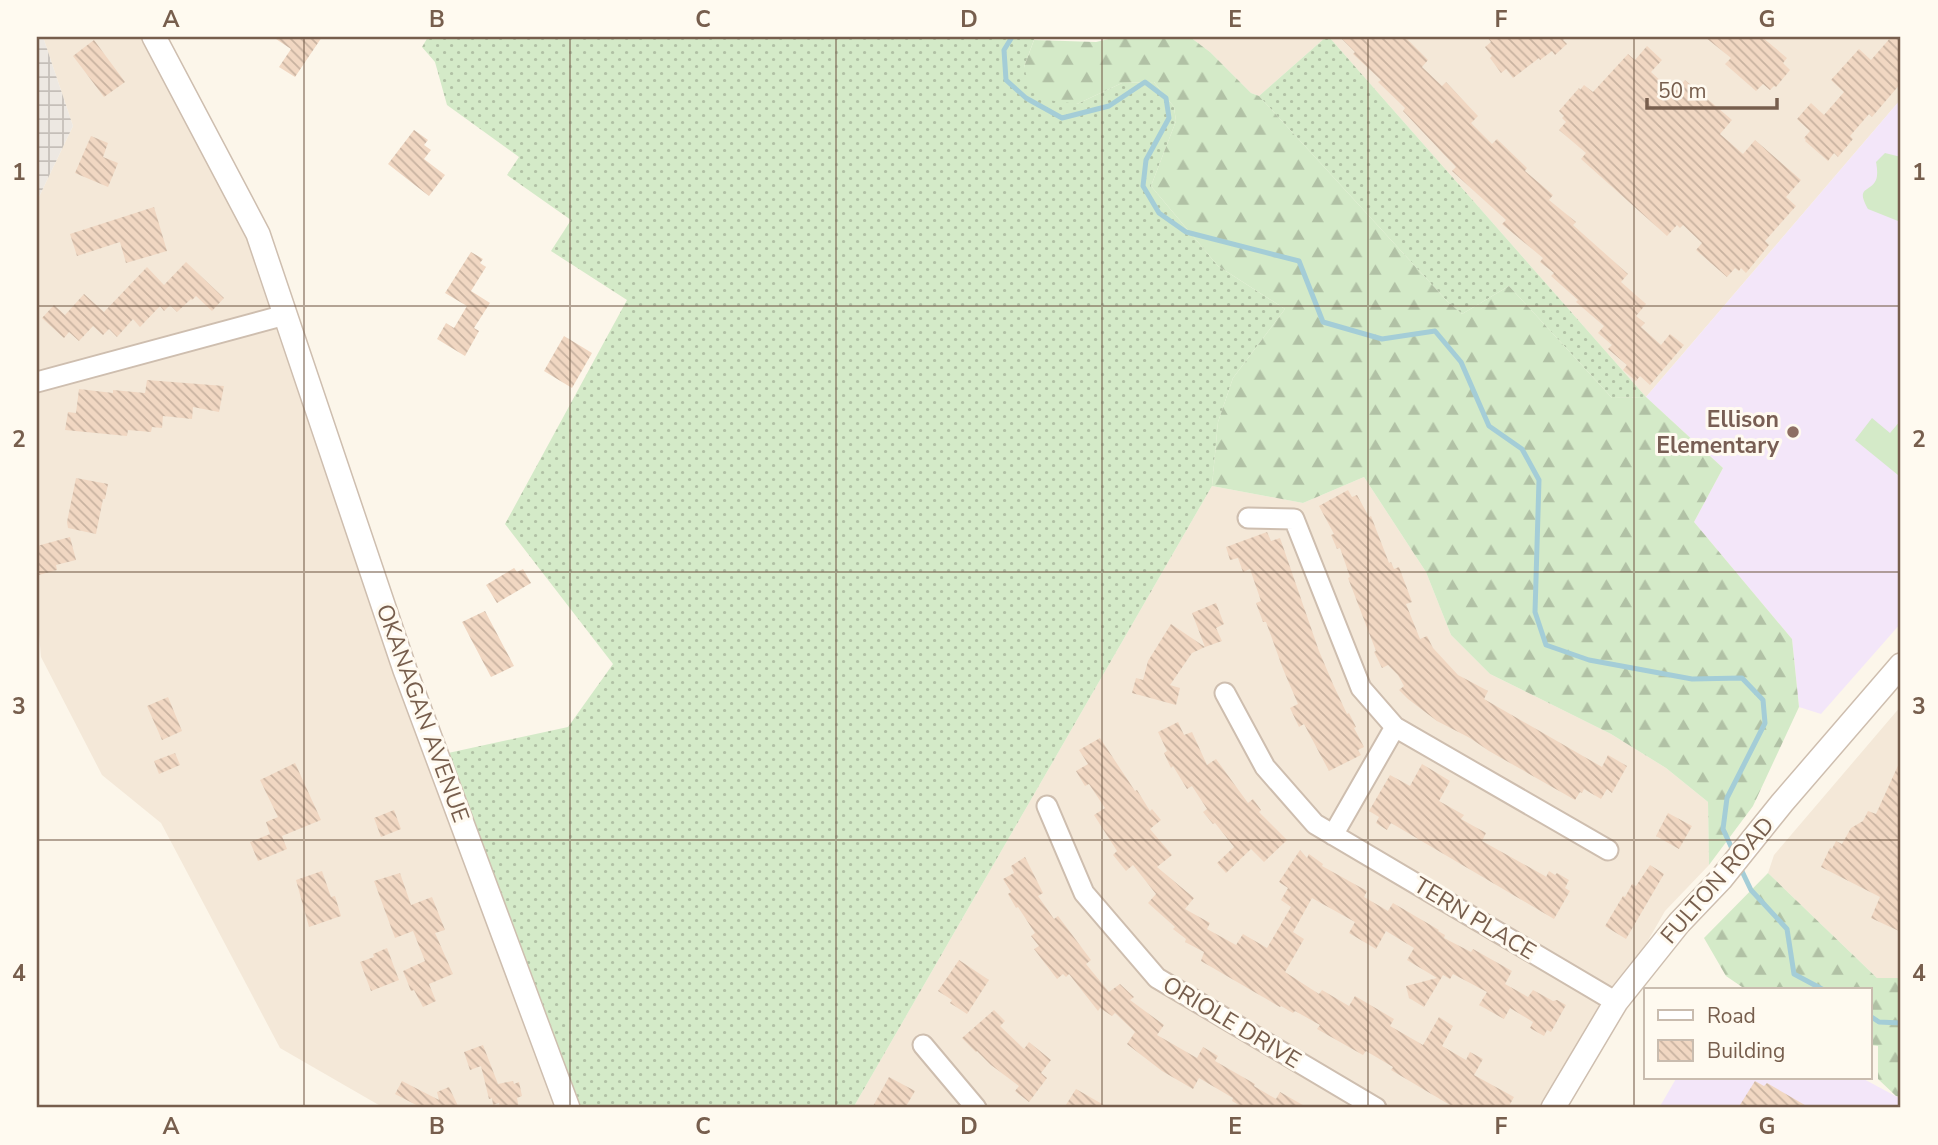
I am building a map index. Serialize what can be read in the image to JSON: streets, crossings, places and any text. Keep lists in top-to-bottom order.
{
  "streets": {
    "street": [
      "OKANAGAN AVENUE",
      "FULTON ROAD",
      "TERN PLACE",
      "ORIOLE DRIVE"
    ]
  },
  "crossings": [
    ["FULTON ROAD", "TERN PLACE"]
  ],
  "places": ["Ellison Elementary"],
  "legend": ["Road", "Building"],
  "scale_bar": "50 m",
  "grid": {
    "columns": [
      "A",
      "B",
      "C",
      "D",
      "E",
      "F",
      "G"
    ],
    "rows": [
      "1",
      "2",
      "3",
      "4"
    ]
  }
}
